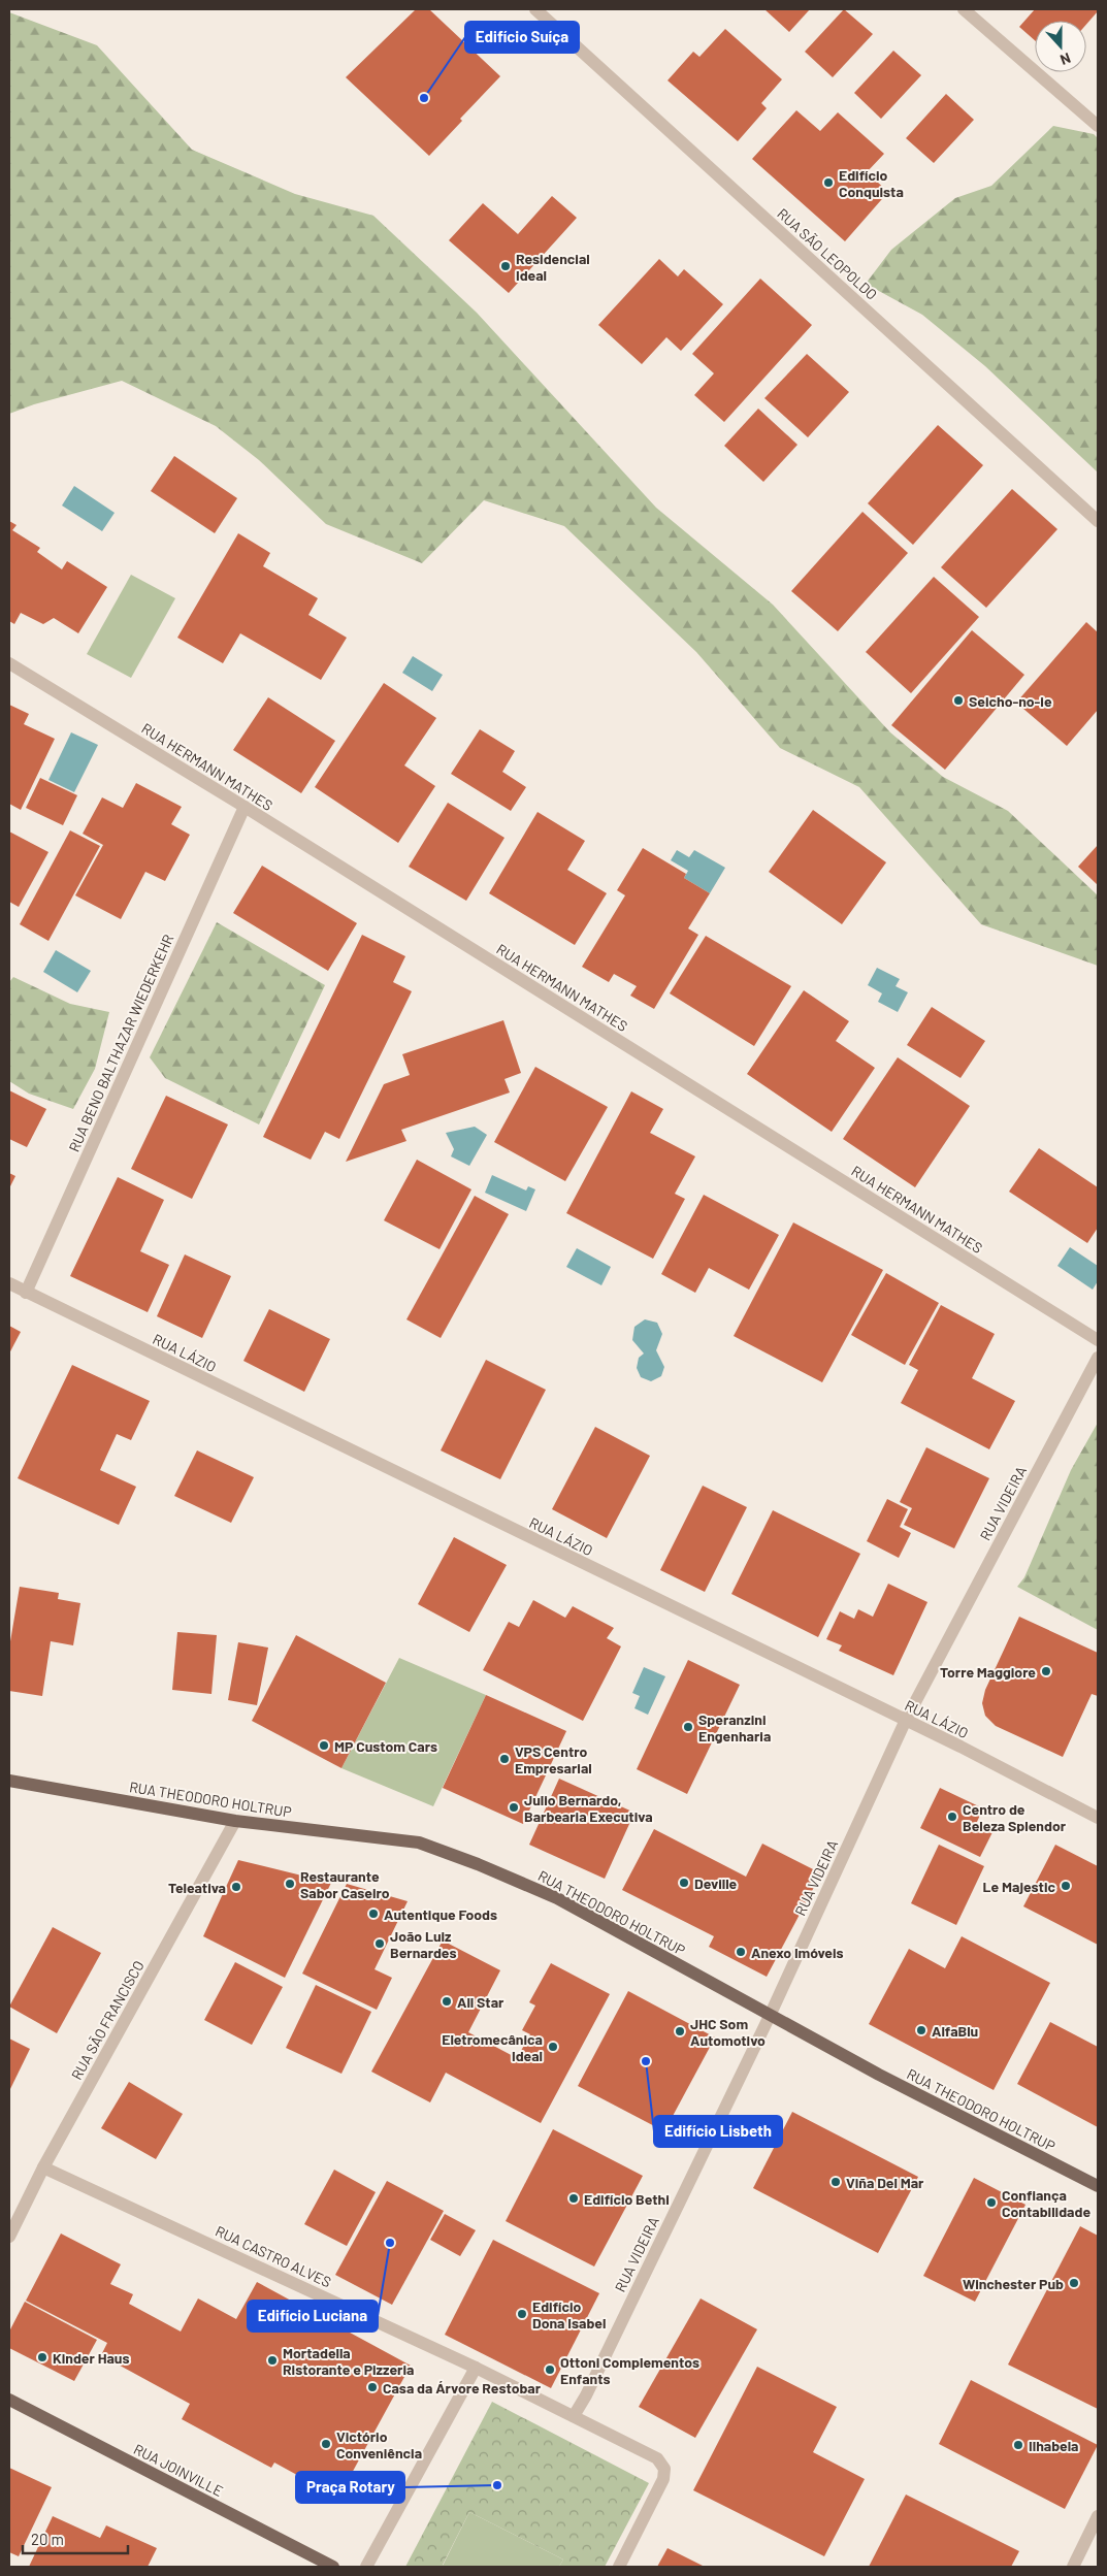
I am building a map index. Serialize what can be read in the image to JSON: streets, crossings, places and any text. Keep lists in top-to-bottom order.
{
  "streets": {
    "main road": ["RUA THEODORO HOLTRUP", "RUA JOINVILLE"],
    "street": [
      "RUA SÃO LEOPOLDO",
      "RUA HERMANN MATHES",
      "RUA BENO BALTHAZAR WIEDERKEHR",
      "RUA LÁZIO",
      "RUA VIDEIRA",
      "RUA SÃO FRANCISCO",
      "RUA CASTRO ALVES"
    ]
  },
  "crossings": [
    ["RUA HERMANN MATHES", "RUA BENO BALTHAZAR WIEDERKEHR"],
    ["RUA BENO BALTHAZAR WIEDERKEHR", "RUA LÁZIO"],
    ["RUA LÁZIO", "RUA VIDEIRA"],
    ["RUA VIDEIRA", "RUA THEODORO HOLTRUP"],
    ["RUA VIDEIRA", "RUA CASTRO ALVES"],
    ["RUA THEODORO HOLTRUP", "RUA SÃO FRANCISCO"],
    ["RUA SÃO FRANCISCO", "RUA CASTRO ALVES"]
  ],
  "places": [
    "Edifício Suíça",
    "Edifício Conquista",
    "Residencial Ideal",
    "Seicho-no-ie",
    "Torre Maggiore",
    "Speranzini Engenharia",
    "MP Custom Cars",
    "VPS Centro Empresarial",
    "Julio Bernardo, Barbearia Executiva",
    "Centro de Beleza Splendor",
    "Deville",
    "Restaurante Sabor Caseiro",
    "Le Majestic",
    "Teleativa",
    "Autentique Foods",
    "João Luiz Bernardes",
    "Anexo Imóveis",
    "All Star",
    "AlfaBlu",
    "JHC Som Automotivo",
    "Eletromecânica Ideal",
    "Edifício Lisbeth",
    "Viña Del Mar",
    "Edifício Bethi",
    "Confiança Contabilidade",
    "Edifício Luciana",
    "Winchester Pub",
    "Edifício Dona Isabel",
    "Kinder Haus",
    "Mortadella Ristorante e Pizzeria",
    "Ottoni Complementos Enfants",
    "Casa da Árvore Restobar",
    "Victório Conveniência",
    "Ilhabela",
    "Praça Rotary"
  ],
  "scale_bar": "20 m",
  "north": "bottom"
}
